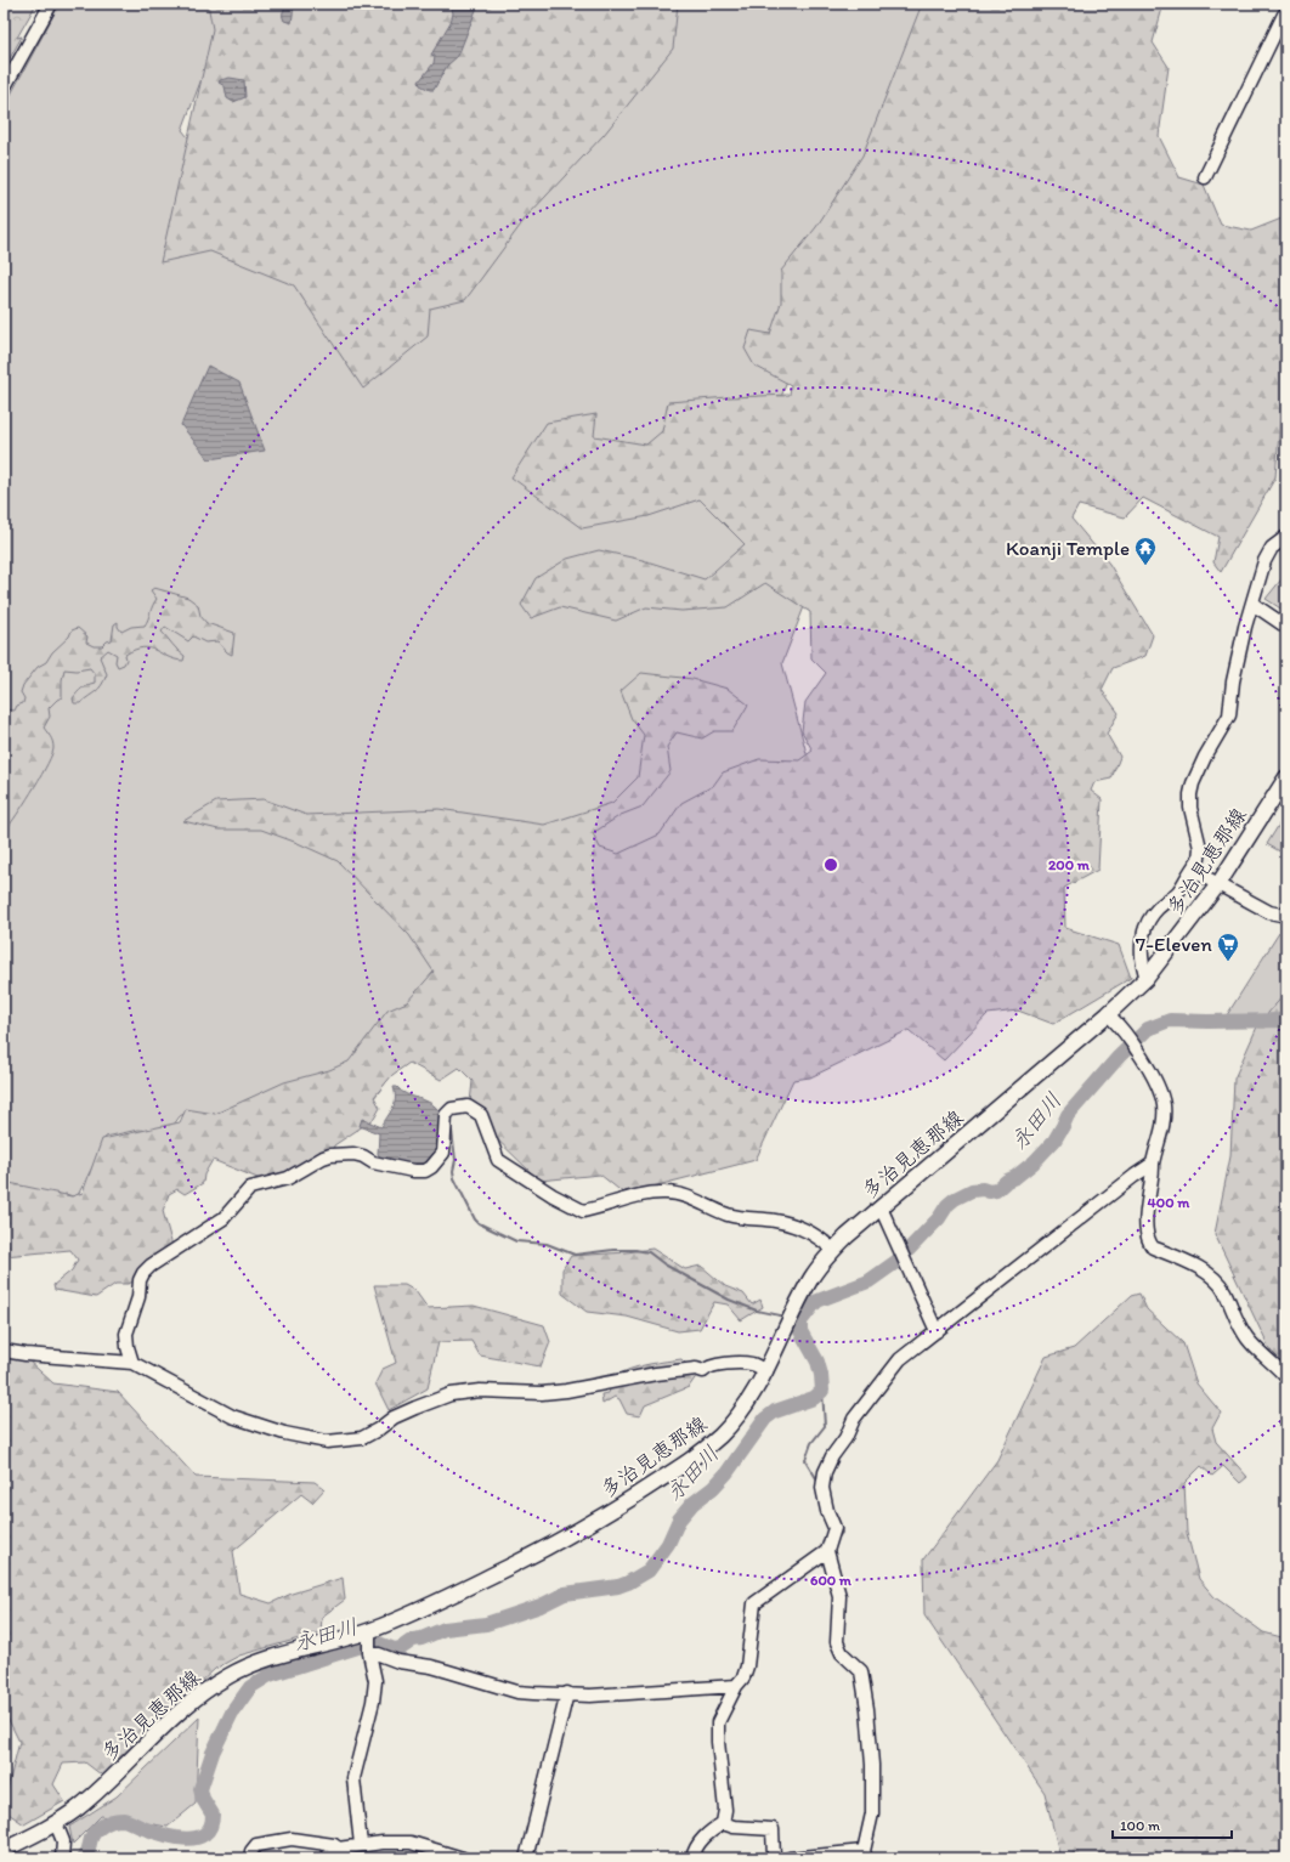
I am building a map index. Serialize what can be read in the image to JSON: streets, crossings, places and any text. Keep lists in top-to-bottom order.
{
  "streets": {
    "main road": ["多治見恵那線"]
  },
  "water": ["永田川"],
  "places": {
    "temple": ["Koanji Temple"],
    "supermarket": ["7-Eleven"]
  },
  "scale_bar": "100 m",
  "rings": ["200 m", "400 m", "600 m"]
}
